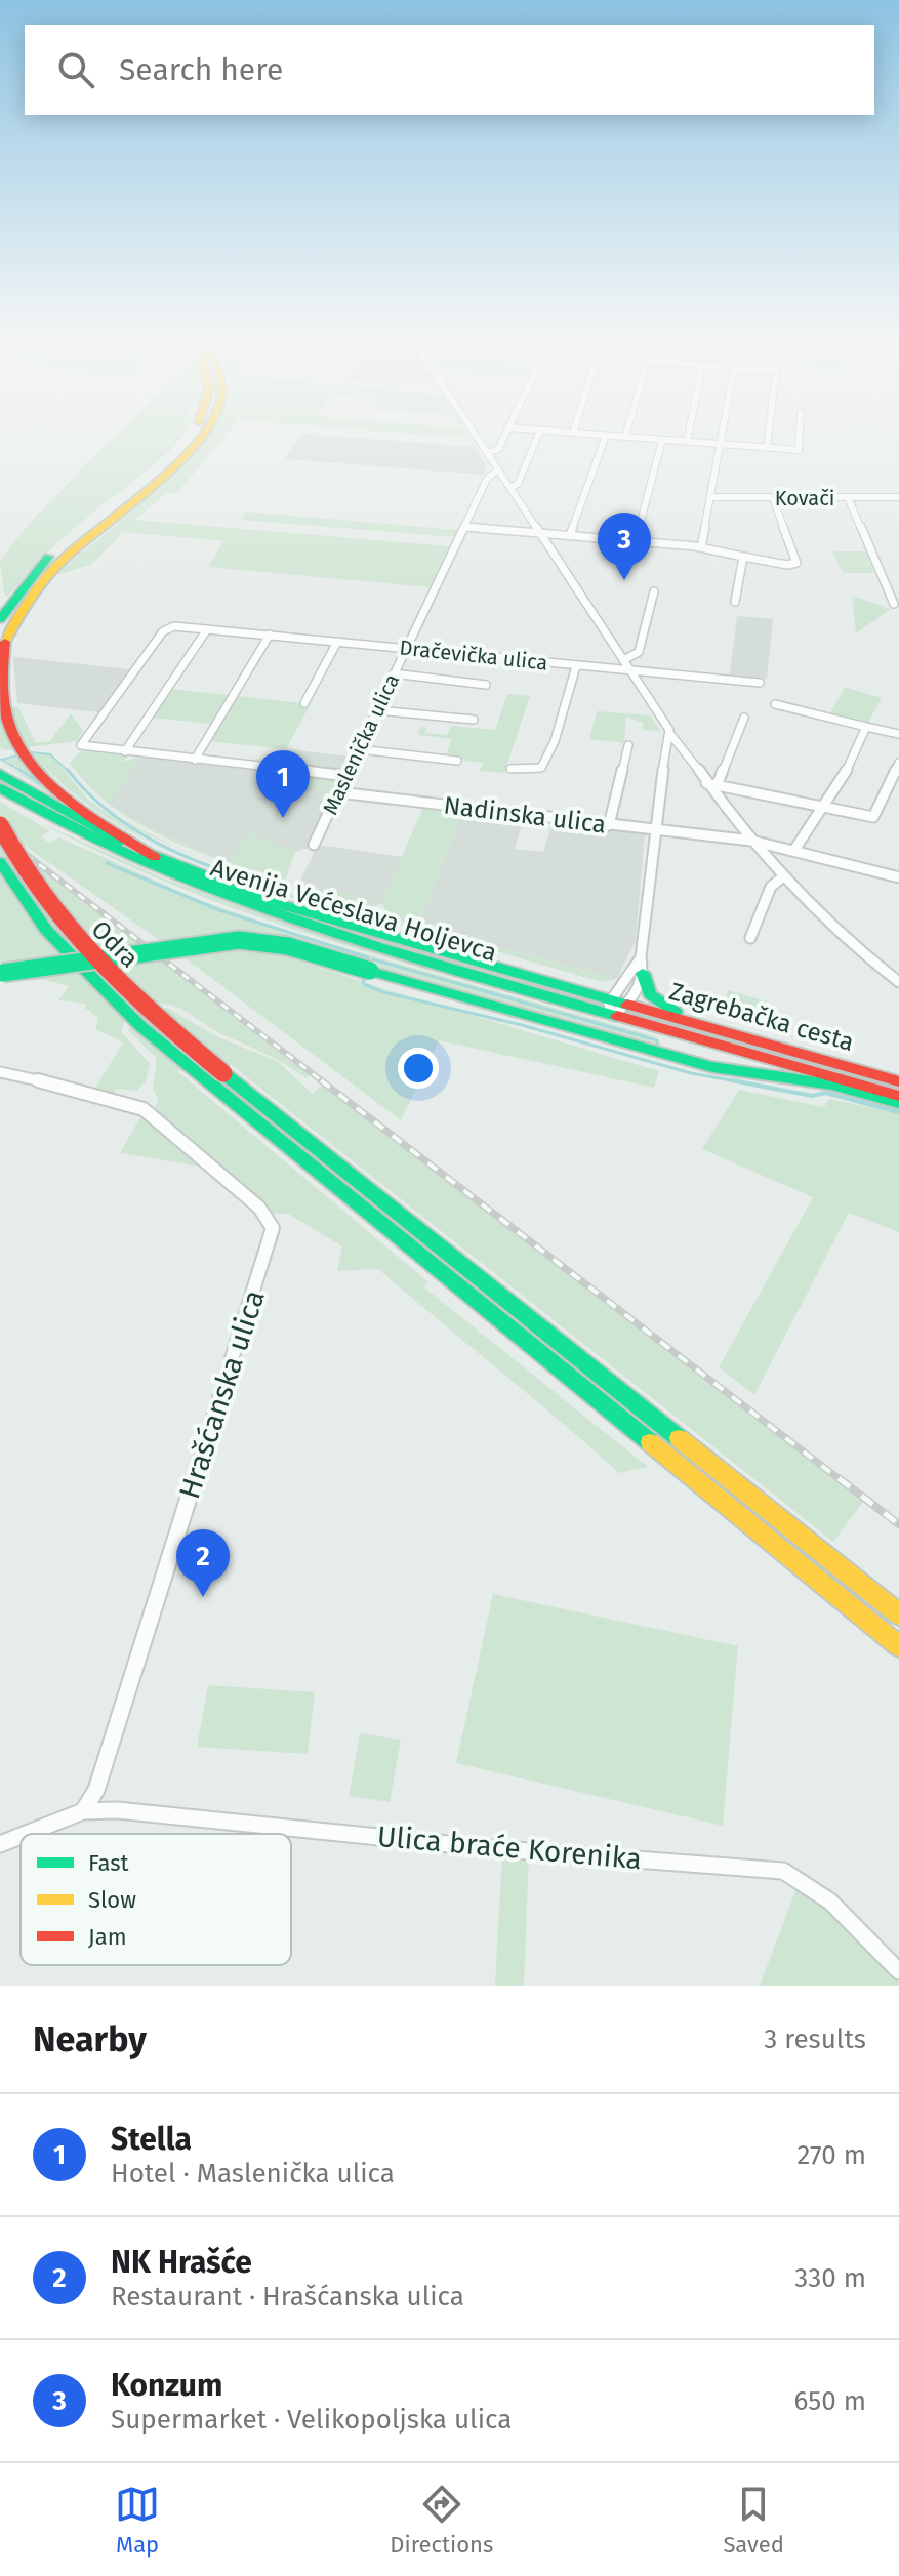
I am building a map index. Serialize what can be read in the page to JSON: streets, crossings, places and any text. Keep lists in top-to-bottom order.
{
  "streets": {
    "main road": ["Avenija Većeslava Holjevca", "Odra", "Zagrebačka cesta"],
    "street": [
      "Kovači",
      "Dračevička ulica",
      "Maslenička ulica",
      "Nadinska ulica",
      "Hrašćanska ulica",
      "Ulica braće Korenika"
    ]
  },
  "crossings": [
    ["Dračevička ulica", "Maslenička ulica"],
    ["Maslenička ulica", "Nadinska ulica"],
    ["Avenija Većeslava Holjevca", "Zagrebačka cesta"],
    ["Hrašćanska ulica", "Ulica braće Korenika"]
  ],
  "legend": ["Fast", "Slow", "Jam"],
  "page": {
    "search": "Search here",
    "pins": ["3", "1", "2"],
    "heading": ["Nearby", "3 results"],
    "list": [
      {
        "mark": "1",
        "name": "Stella",
        "note": "Hotel · Maslenička ulica",
        "value": "270 m"
      },
      {
        "mark": "2",
        "name": "NK Hrašće",
        "note": "Restaurant · Hrašćanska ulica",
        "value": "330 m"
      },
      {
        "mark": "3",
        "name": "Konzum",
        "note": "Supermarket · Velikopoljska ulica",
        "value": "650 m"
      }
    ],
    "nav": ["Map", "Directions", "Saved"]
  }
}
